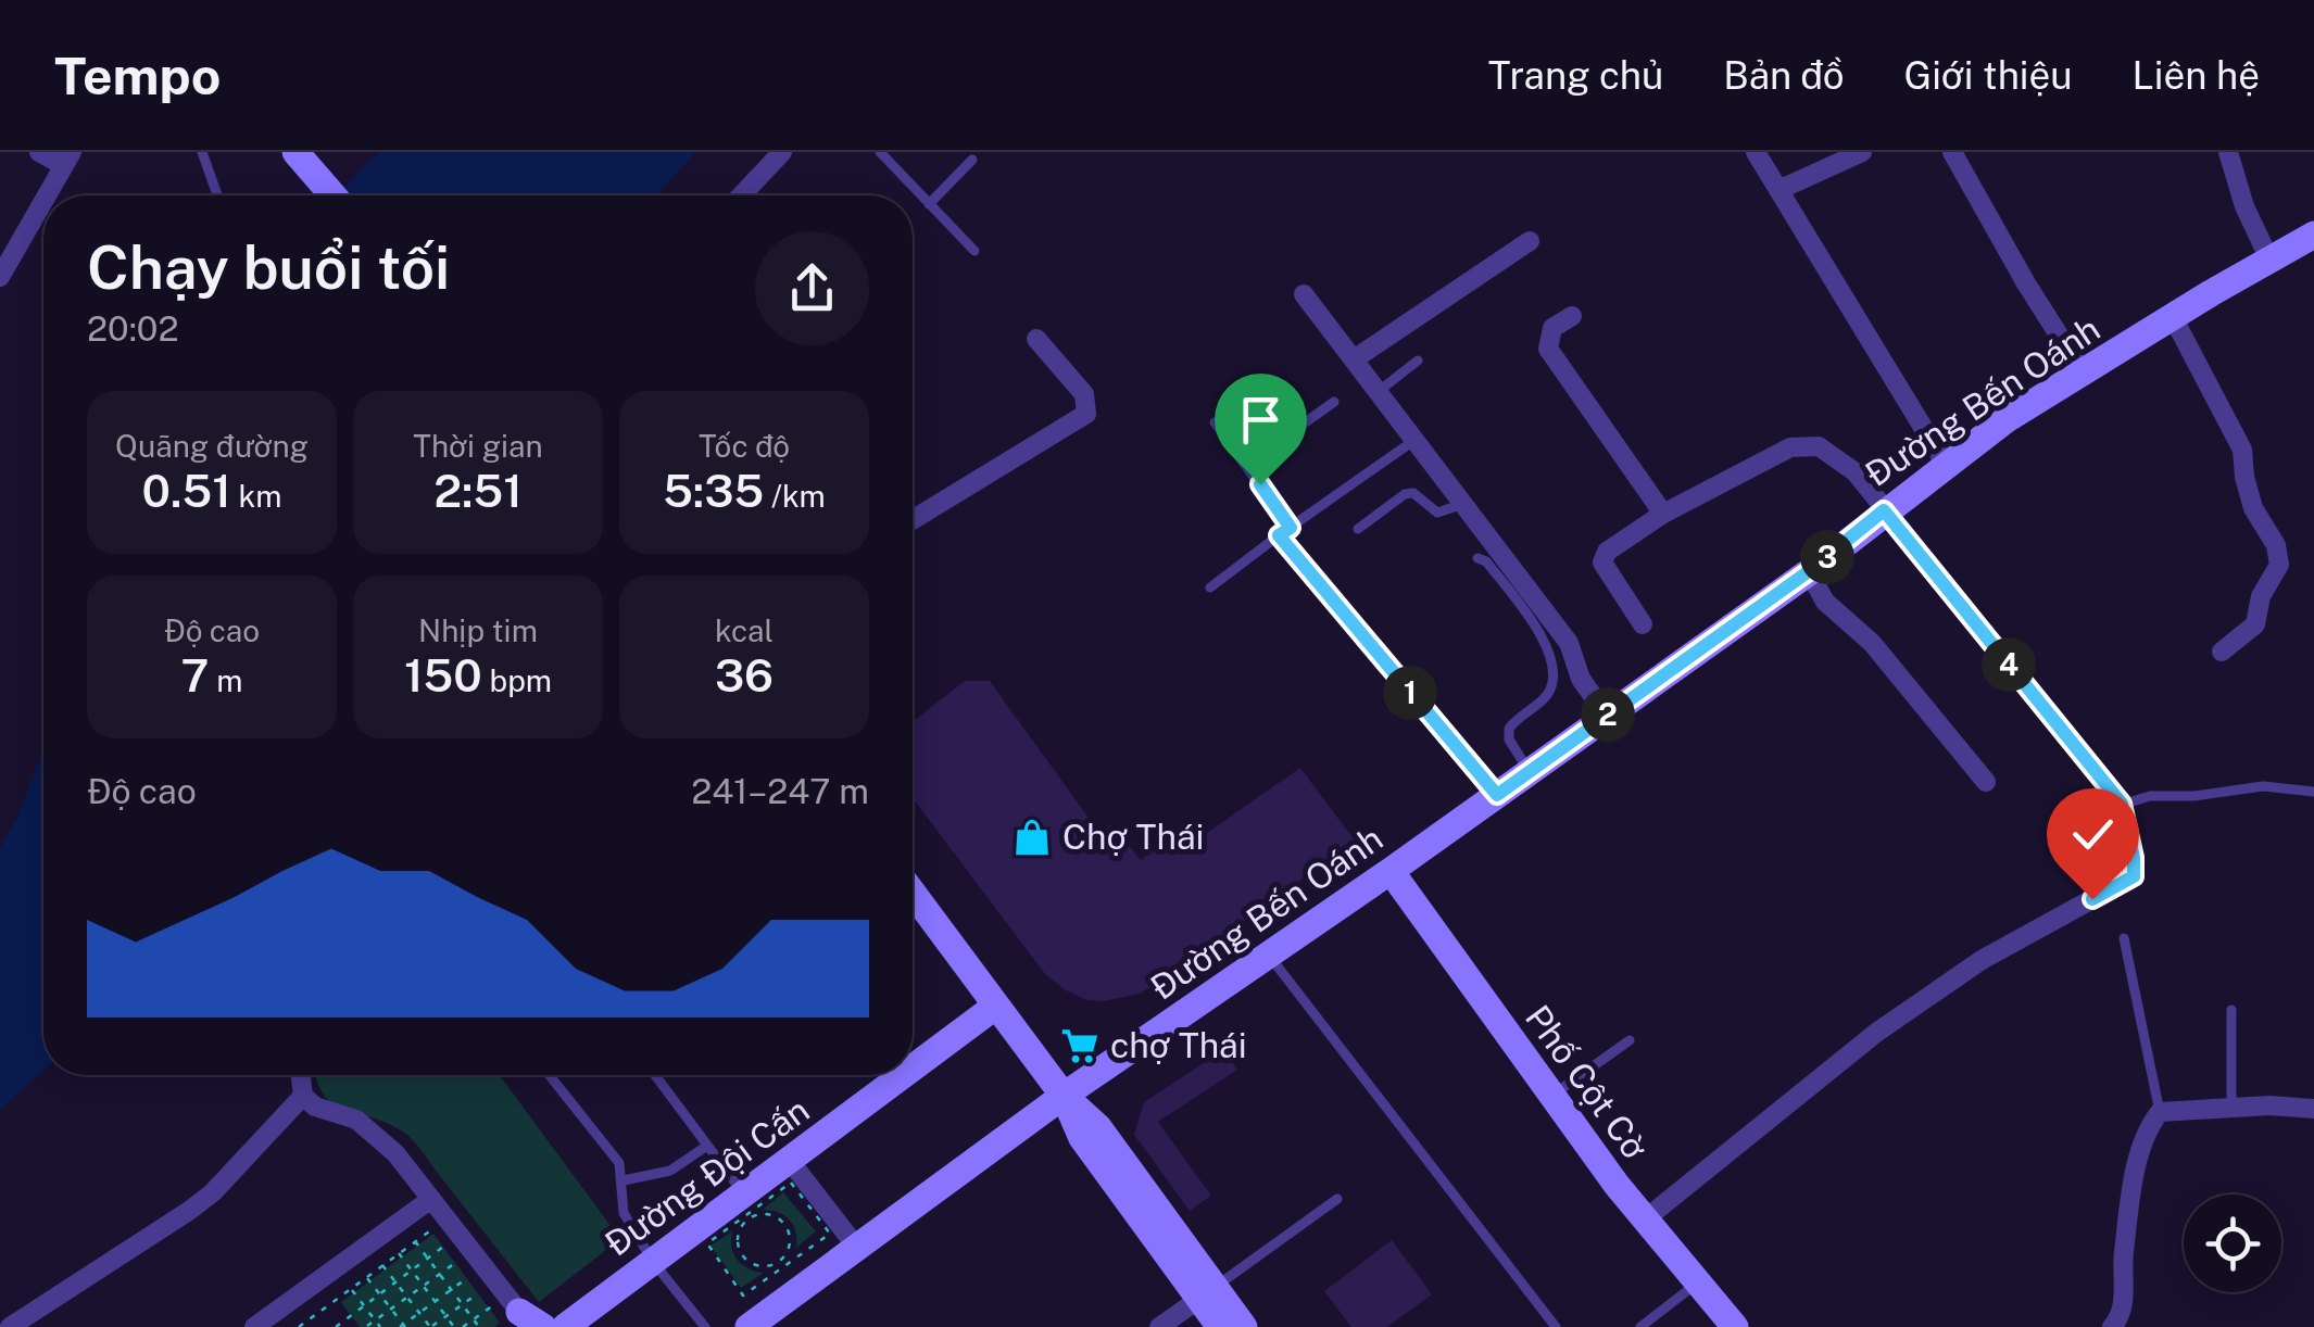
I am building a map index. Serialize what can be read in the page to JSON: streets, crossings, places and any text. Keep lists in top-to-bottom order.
{
  "streets": {
    "main road": ["Đường Bến Oánh", "Phố Cột Cờ", "Đường Đội Cấn"]
  },
  "crossings": [
    ["Đường Bến Oánh", "Phố Cột Cờ"]
  ],
  "places": {
    "shop": ["Chợ Thái"],
    "supermarket": ["chợ Thái"]
  },
  "page": {
    "header": "Tempo",
    "nav": [
      "Trang chủ",
      "Bản đồ",
      "Giới thiệu",
      "Liên hệ"
    ],
    "heading": ["Chạy buổi tối", "20:02"],
    "stats": [
      ["Quãng đường", "0.51 km"],
      ["Thời gian", "2:51"],
      ["Tốc độ", "5:35 /km"],
      ["Độ cao", "7 m"],
      ["Nhịp tim", "150 bpm"],
      ["kcal", "36"]
    ],
    "pins": [
      "3",
      "4",
      "1",
      "2"
    ],
    "chart": ["Độ cao", "241–247 m"]
  }
}
